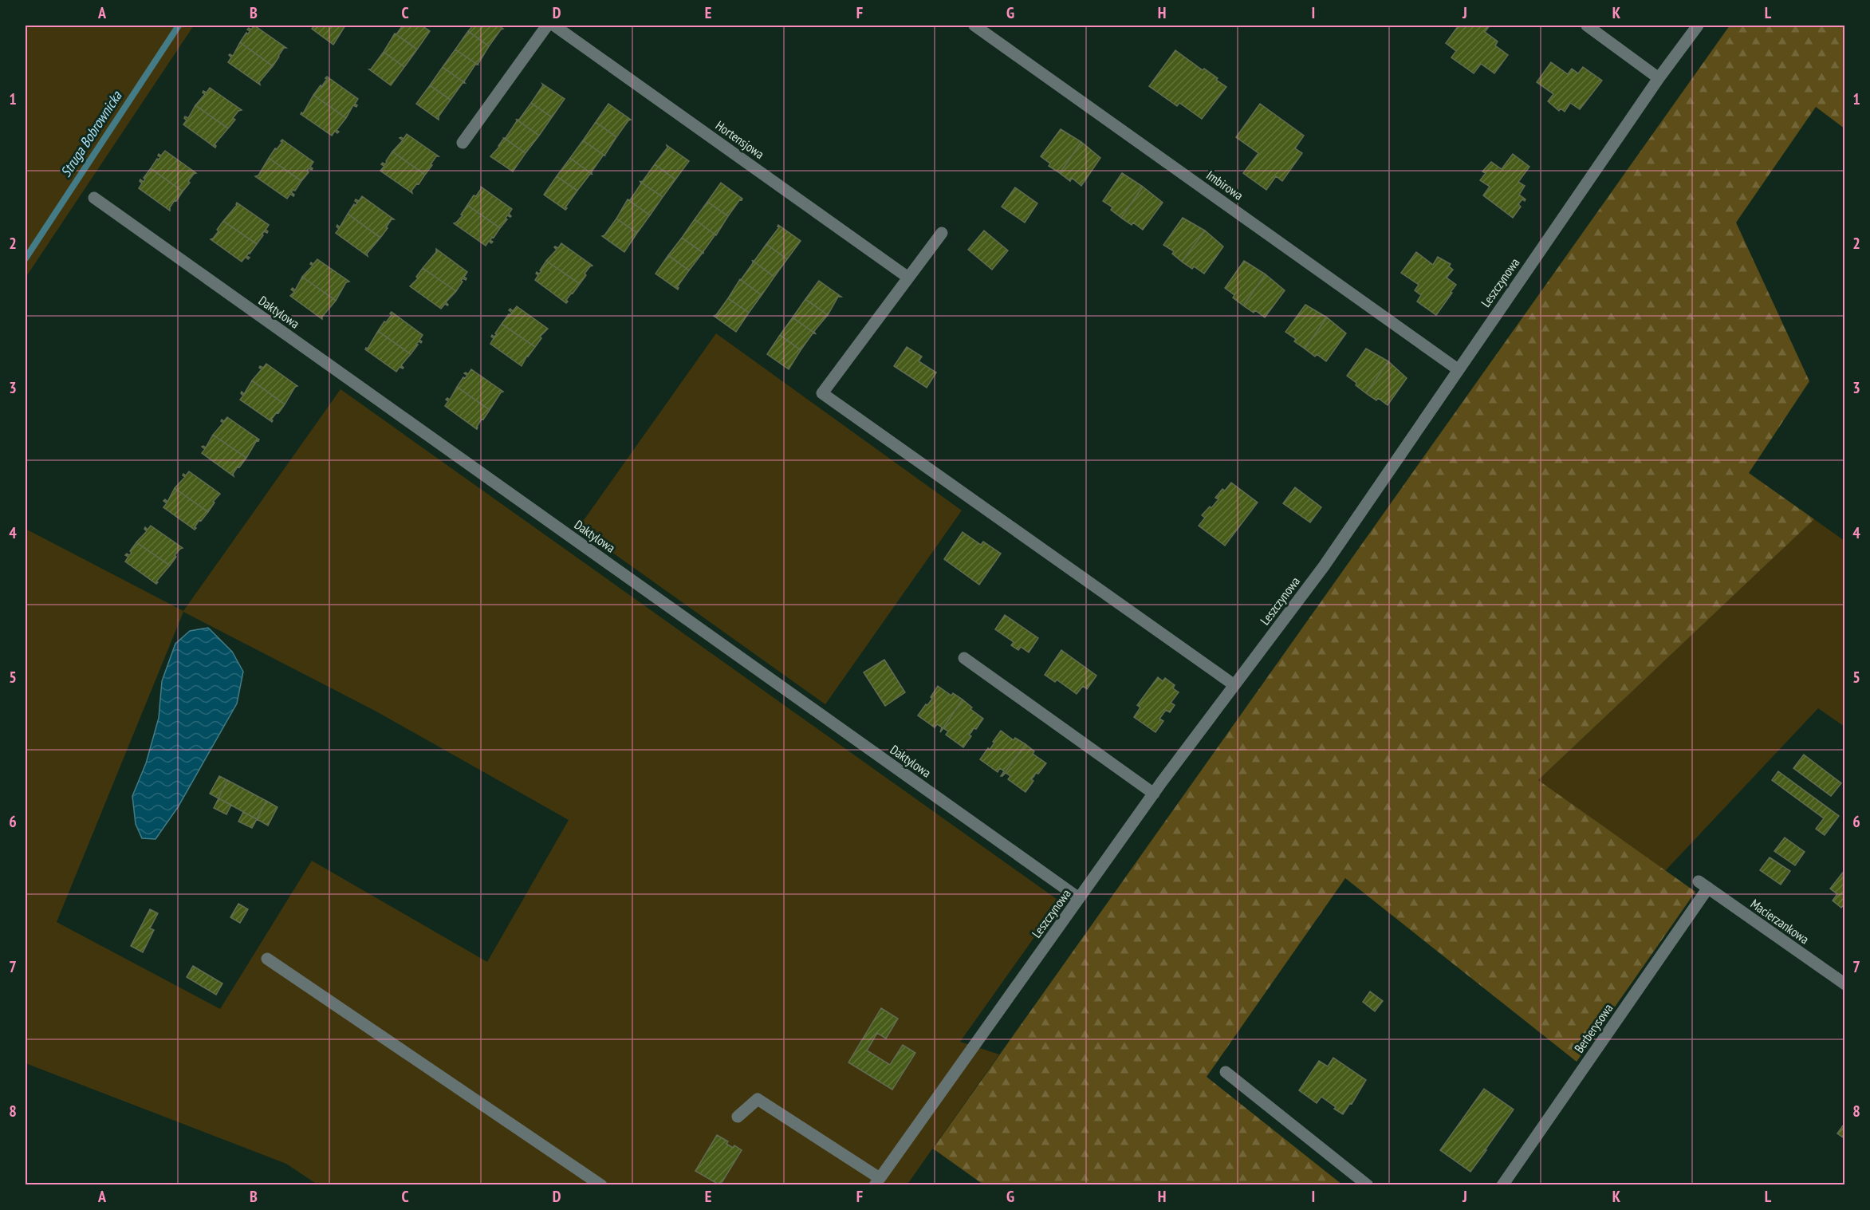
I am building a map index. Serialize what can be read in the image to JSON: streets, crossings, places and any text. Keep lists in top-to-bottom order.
{
  "streets": {
    "street": [
      "Hortensjowa",
      "Imbirowa",
      "Leszczynowa",
      "Daktylowa",
      "Macierzankowa",
      "Berberysowa"
    ]
  },
  "crossings": [
    ["Imbirowa", "Leszczynowa"],
    ["Leszczynowa", "Daktylowa"],
    ["Macierzankowa", "Berberysowa"]
  ],
  "water": ["Struga Bobrownicka"],
  "grid": {
    "columns": [
      "A",
      "B",
      "C",
      "D",
      "E",
      "F",
      "G",
      "H",
      "I",
      "J",
      "K",
      "L"
    ],
    "rows": [
      "1",
      "2",
      "3",
      "4",
      "5",
      "6",
      "7",
      "8"
    ]
  }
}
